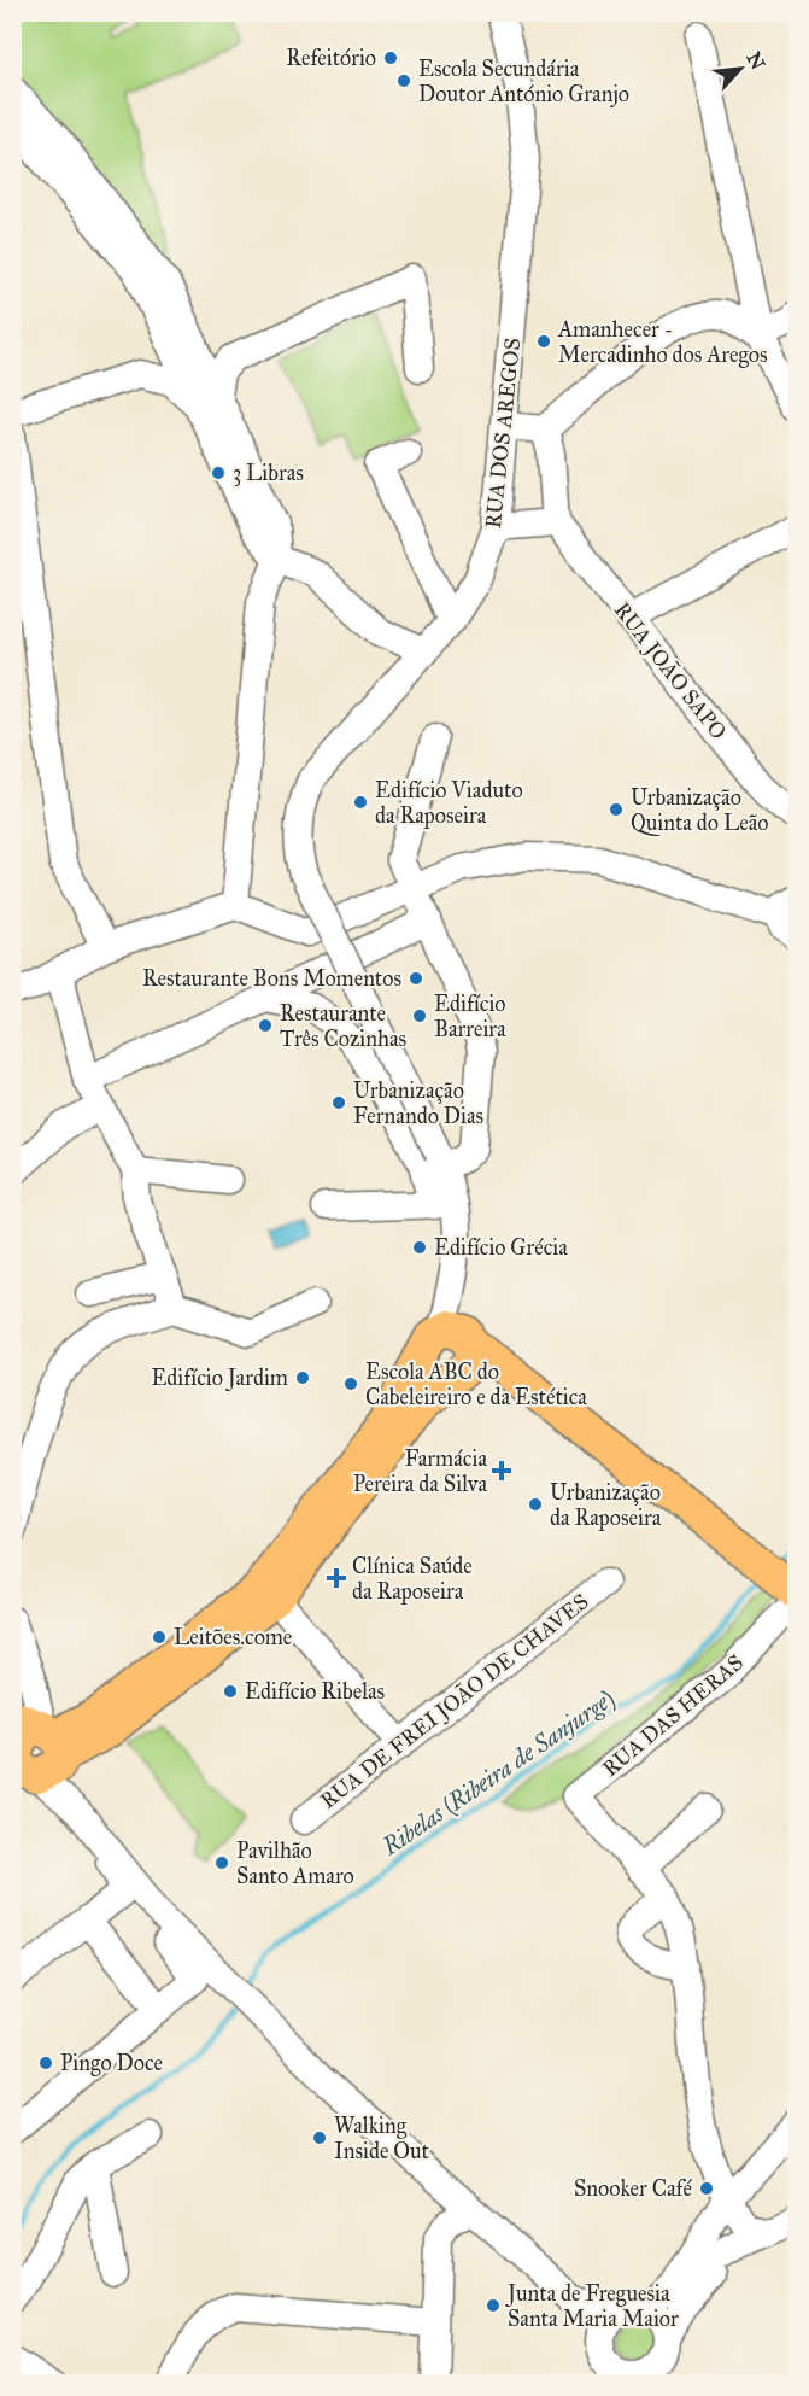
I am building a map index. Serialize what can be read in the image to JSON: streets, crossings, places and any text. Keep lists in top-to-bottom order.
{
  "streets": {
    "street": [
      "RUA DOS AREGOS",
      "RUA JOÃO SAPO",
      "RUA DE FREI JOÃO DE CHAVES",
      "RUA DAS HERAS"
    ]
  },
  "water": ["Ribelas (Ribeira de Sanjurge)"],
  "places": {
    "other": [
      "Refeitório",
      "Escola Secundária Doutor António Granjo",
      "Amanhecer - Mercadinho dos Aregos",
      "3 Libras",
      "Edifício Viaduto da Raposeira",
      "Urbanização Quinta do Leão",
      "Restaurante Bons Momentos",
      "Edifício Barreira",
      "Restaurante Três Cozinhas",
      "Urbanização Fernando Dias",
      "Edifício Grécia",
      "Edifício Jardim",
      "Escola ABC do Cabeleireiro e da Estética",
      "Urbanização da Raposeira",
      "Leitões.come",
      "Edifício Ribelas",
      "Pavilhão Santo Amaro",
      "Pingo Doce",
      "Walking Inside Out",
      "Snooker Café",
      "Junta de Freguesia Santa Maria Maior"
    ],
    "health": ["Farmácia Pereira da Silva", "Clínica Saúde da Raposeira"]
  },
  "north": "top right"
}
